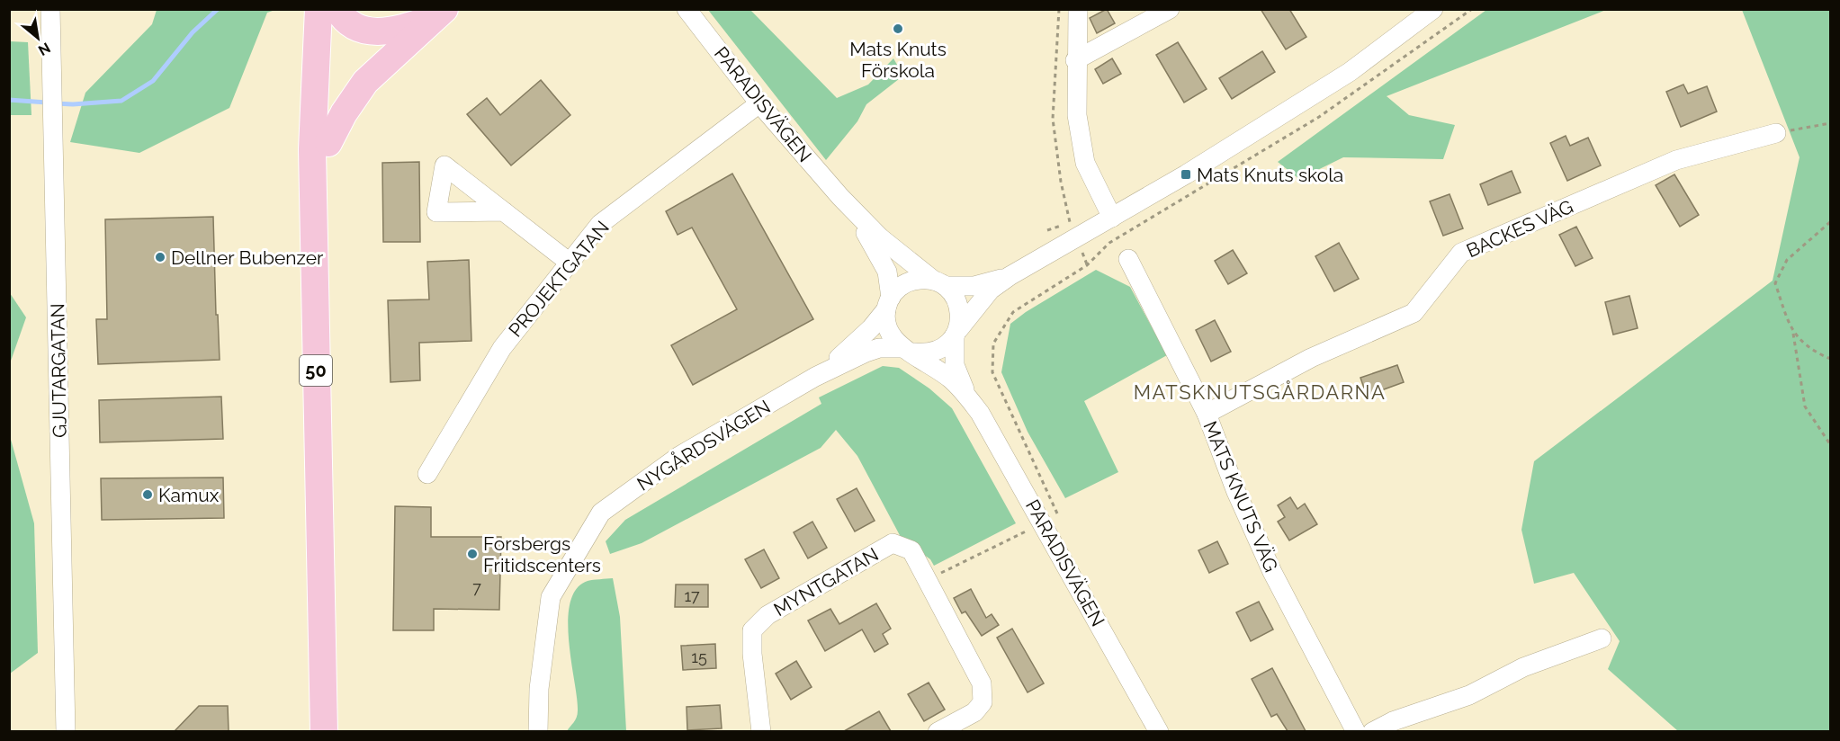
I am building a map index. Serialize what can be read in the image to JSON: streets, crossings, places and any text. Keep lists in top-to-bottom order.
{
  "streets": {
    "highway": ["50"],
    "street": [
      "PARADISVÄGEN",
      "BACKES VÄG",
      "PROJEKTGATAN",
      "GJUTARGATAN",
      "NYGÅRDSVÄGEN",
      "MATS KNUTS VÄG",
      "MYNTGATAN"
    ]
  },
  "crossings": [
    ["PARADISVÄGEN", "PROJEKTGATAN"],
    ["PARADISVÄGEN", "NYGÅRDSVÄGEN"],
    ["BACKES VÄG", "MATS KNUTS VÄG"]
  ],
  "districts": ["MATSKNUTSGÅRDARNA"],
  "places": {
    "other": [
      "Mats Knuts Förskola",
      "Dellner Bubenzer",
      "Kamux",
      "Forsbergs Fritidscenters"
    ],
    "transit": ["Mats Knuts skola"]
  },
  "house_numbers": ["7", "17", "15"],
  "north": "bottom right"
}
